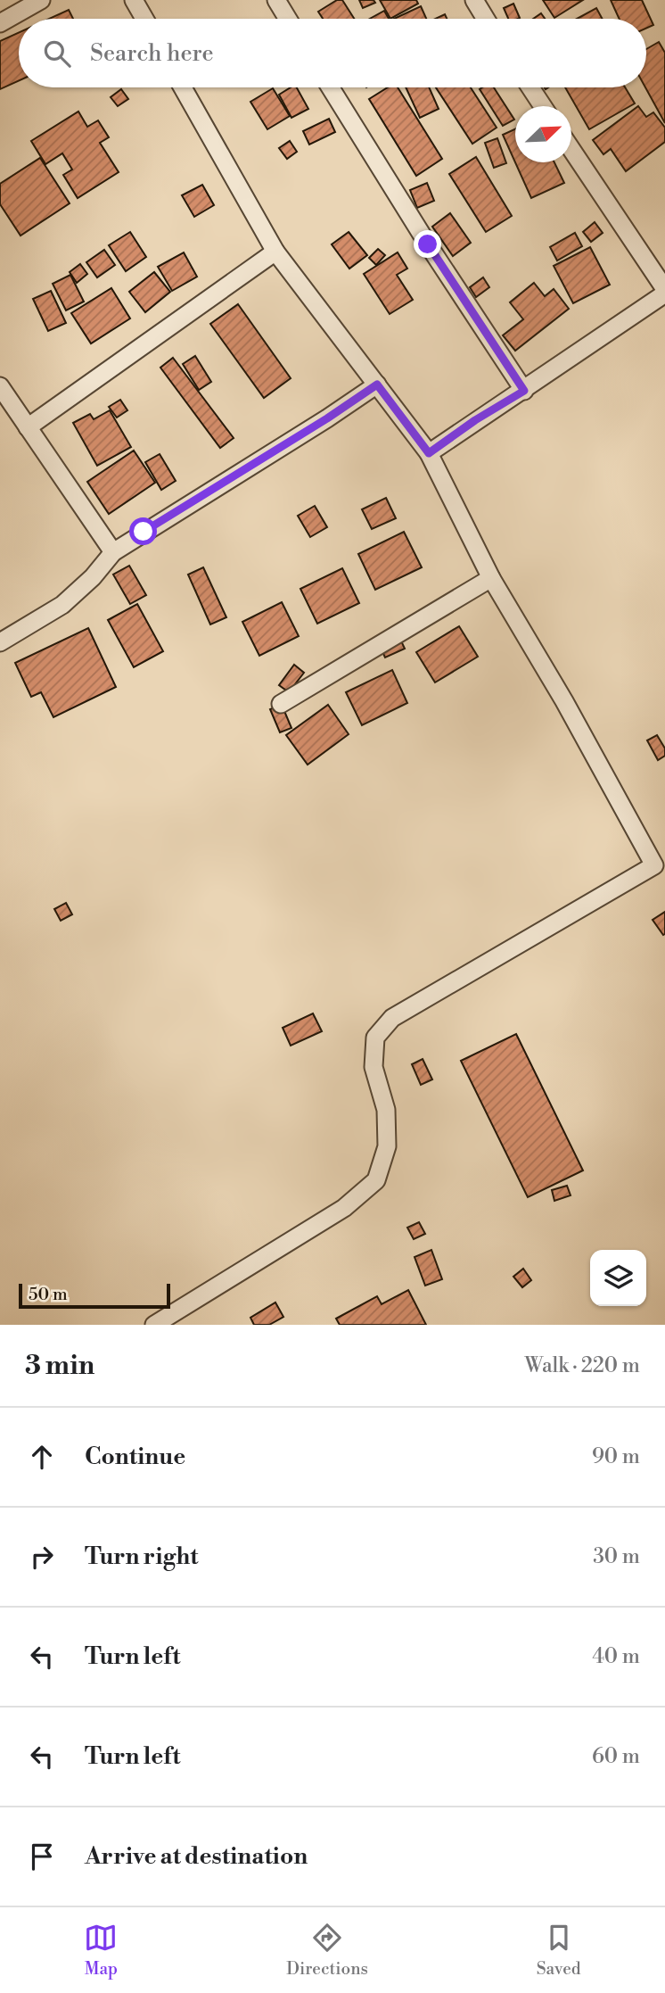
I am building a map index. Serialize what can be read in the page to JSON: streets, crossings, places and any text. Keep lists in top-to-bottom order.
{
  "scale_bar": "50 m",
  "north": "top right",
  "page": {
    "search": "Search here",
    "scale": "50 m",
    "heading": ["3 min", "Walk · 220 m"],
    "list": [
      ["Continue", "90 m"],
      ["Turn right", "30 m"],
      ["Turn left", "40 m"],
      ["Turn left", "60 m"],
      "Arrive at destination"
    ],
    "nav": ["Map", "Directions", "Saved"]
  }
}
